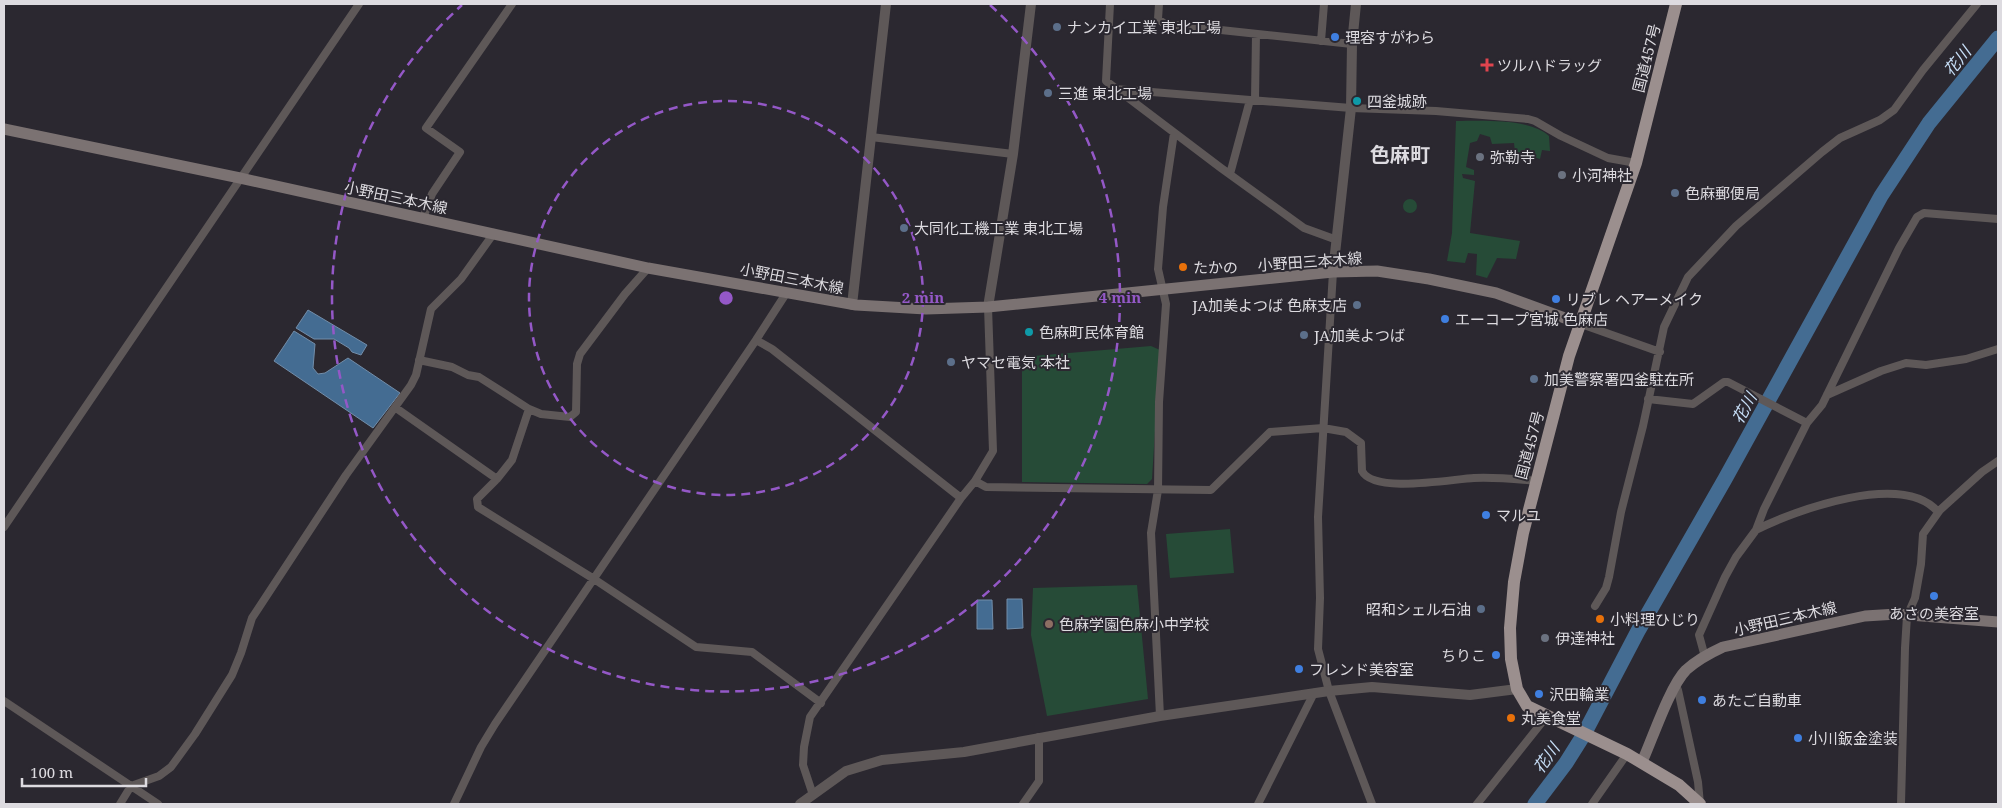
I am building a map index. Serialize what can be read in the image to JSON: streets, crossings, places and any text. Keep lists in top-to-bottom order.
{
  "streets": {
    "highway": ["国道457号"],
    "main road": ["小野田三本木線"]
  },
  "crossings": [
    ["国道457号", "小野田三本木線"]
  ],
  "districts": ["色麻町"],
  "water": ["花川"],
  "places": {
    "other": [
      "ナンカイ工業 東北工場",
      "理容すがわら",
      "三進 東北工場",
      "四釜城跡",
      "弥勒寺",
      "小河神社",
      "色麻郵便局",
      "大同化工機工業 東北工場",
      "たかの",
      "リブレ ヘアーメイク",
      "JA加美よつば 色麻支店",
      "エーコープ宮城 色麻店",
      "色麻町民体育館",
      "JA加美よつば",
      "ヤマセ電気 本社",
      "加美警察署四釜駐在所",
      "マルユ",
      "あさの美容室",
      "昭和シェル石油",
      "小料理ひじり",
      "色麻学園色麻小中学校",
      "伊達神社",
      "ちりこ",
      "フレンド美容室",
      "沢田輪業",
      "あたご自動車",
      "丸美食堂",
      "小川鈑金塗装"
    ],
    "health": ["ツルハドラッグ"]
  },
  "scale_bar": "100 m",
  "rings": ["2 min", "4 min"]
}
